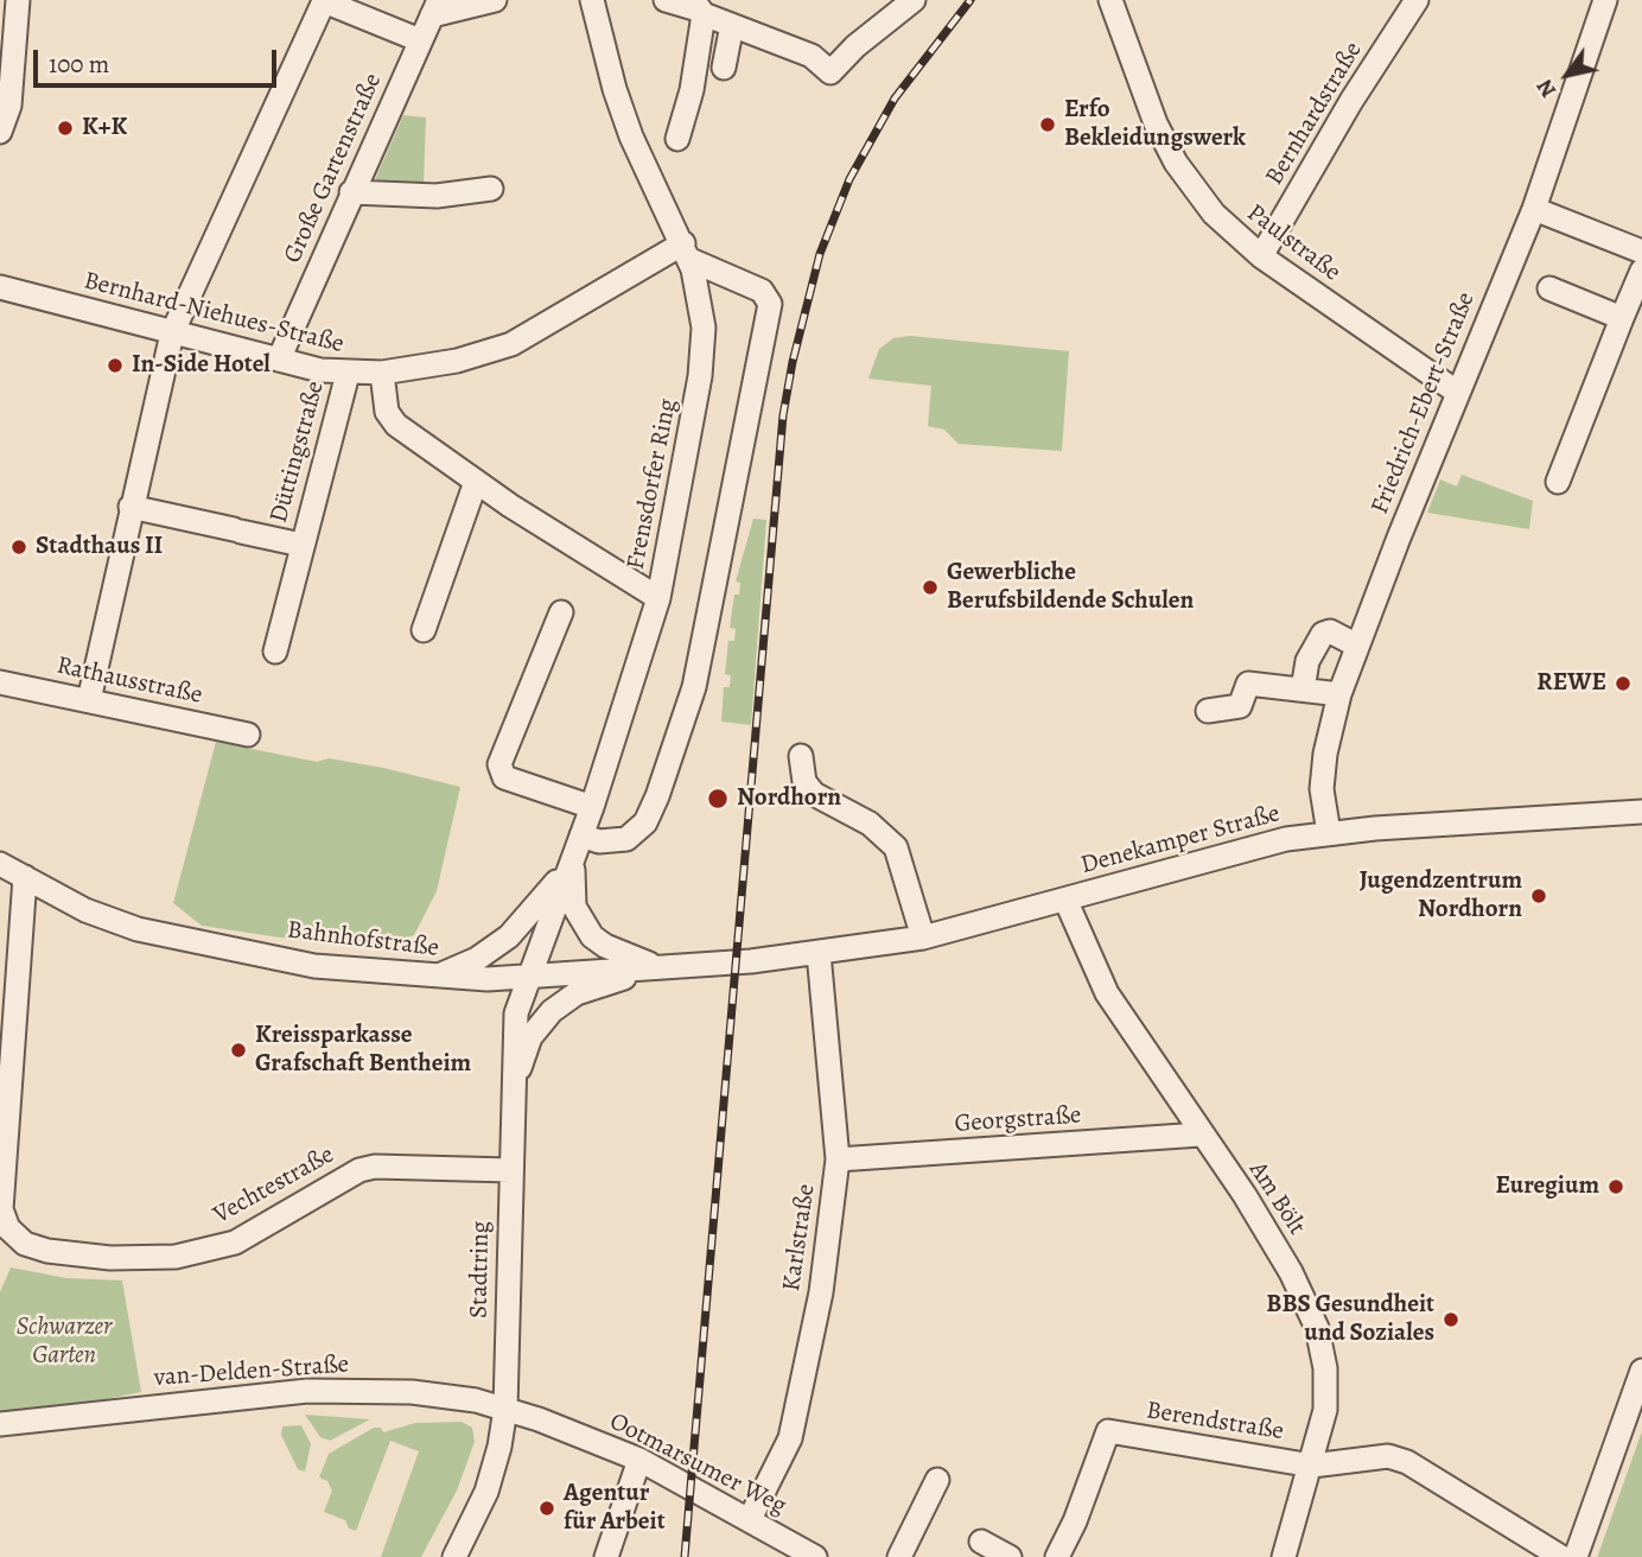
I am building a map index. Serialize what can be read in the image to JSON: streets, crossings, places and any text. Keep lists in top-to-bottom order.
{
  "streets": {
    "street": [
      "Bernhardstraße",
      "Große Gartenstraße",
      "Paulstraße",
      "Bernhard-Niehues-Straße",
      "Friedrich-Ebert-Straße",
      "Düttingstraße",
      "Frensdorfer Ring",
      "Rathausstraße",
      "Denekamper Straße",
      "Bahnhofstraße",
      "Georgstraße",
      "Vechtestraße",
      "Am Bölt",
      "Karlstraße",
      "Stadtring",
      "van-Delden-Straße",
      "Berendstraße",
      "Ootmarsumer Weg"
    ]
  },
  "crossings": [
    ["Bernhardstraße", "Paulstraße"],
    ["Große Gartenstraße", "Bernhard-Niehues-Straße"],
    ["Paulstraße", "Friedrich-Ebert-Straße"],
    ["Bernhard-Niehues-Straße", "Düttingstraße"],
    ["Bernhard-Niehues-Straße", "Frensdorfer Ring"],
    ["Friedrich-Ebert-Straße", "Denekamper Straße"],
    ["Frensdorfer Ring", "Bahnhofstraße"],
    ["Frensdorfer Ring", "Stadtring"],
    ["Denekamper Straße", "Bahnhofstraße"],
    ["Denekamper Straße", "Am Bölt"],
    ["Denekamper Straße", "Karlstraße"],
    ["Bahnhofstraße", "Vechtestraße"],
    ["Bahnhofstraße", "Stadtring"],
    ["Georgstraße", "Am Bölt"],
    ["Georgstraße", "Karlstraße"],
    ["Vechtestraße", "Stadtring"],
    ["Am Bölt", "Berendstraße"],
    ["Karlstraße", "Ootmarsumer Weg"],
    ["Stadtring", "van-Delden-Straße"],
    ["Stadtring", "Ootmarsumer Weg"],
    ["van-Delden-Straße", "Ootmarsumer Weg"]
  ],
  "parks": ["Schwarzer Garten"],
  "places": [
    "Erfo Bekleidungswerk",
    "K+K",
    "In-Side Hotel",
    "Stadthaus II",
    "Gewerbliche Berufsbildende Schulen",
    "REWE",
    "Nordhorn",
    "Jugendzentrum Nordhorn",
    "Kreissparkasse Grafschaft Bentheim",
    "Euregium",
    "BBS Gesundheit und Soziales",
    "Agentur für Arbeit"
  ],
  "scale_bar": "100 m",
  "north": "bottom left"
}
